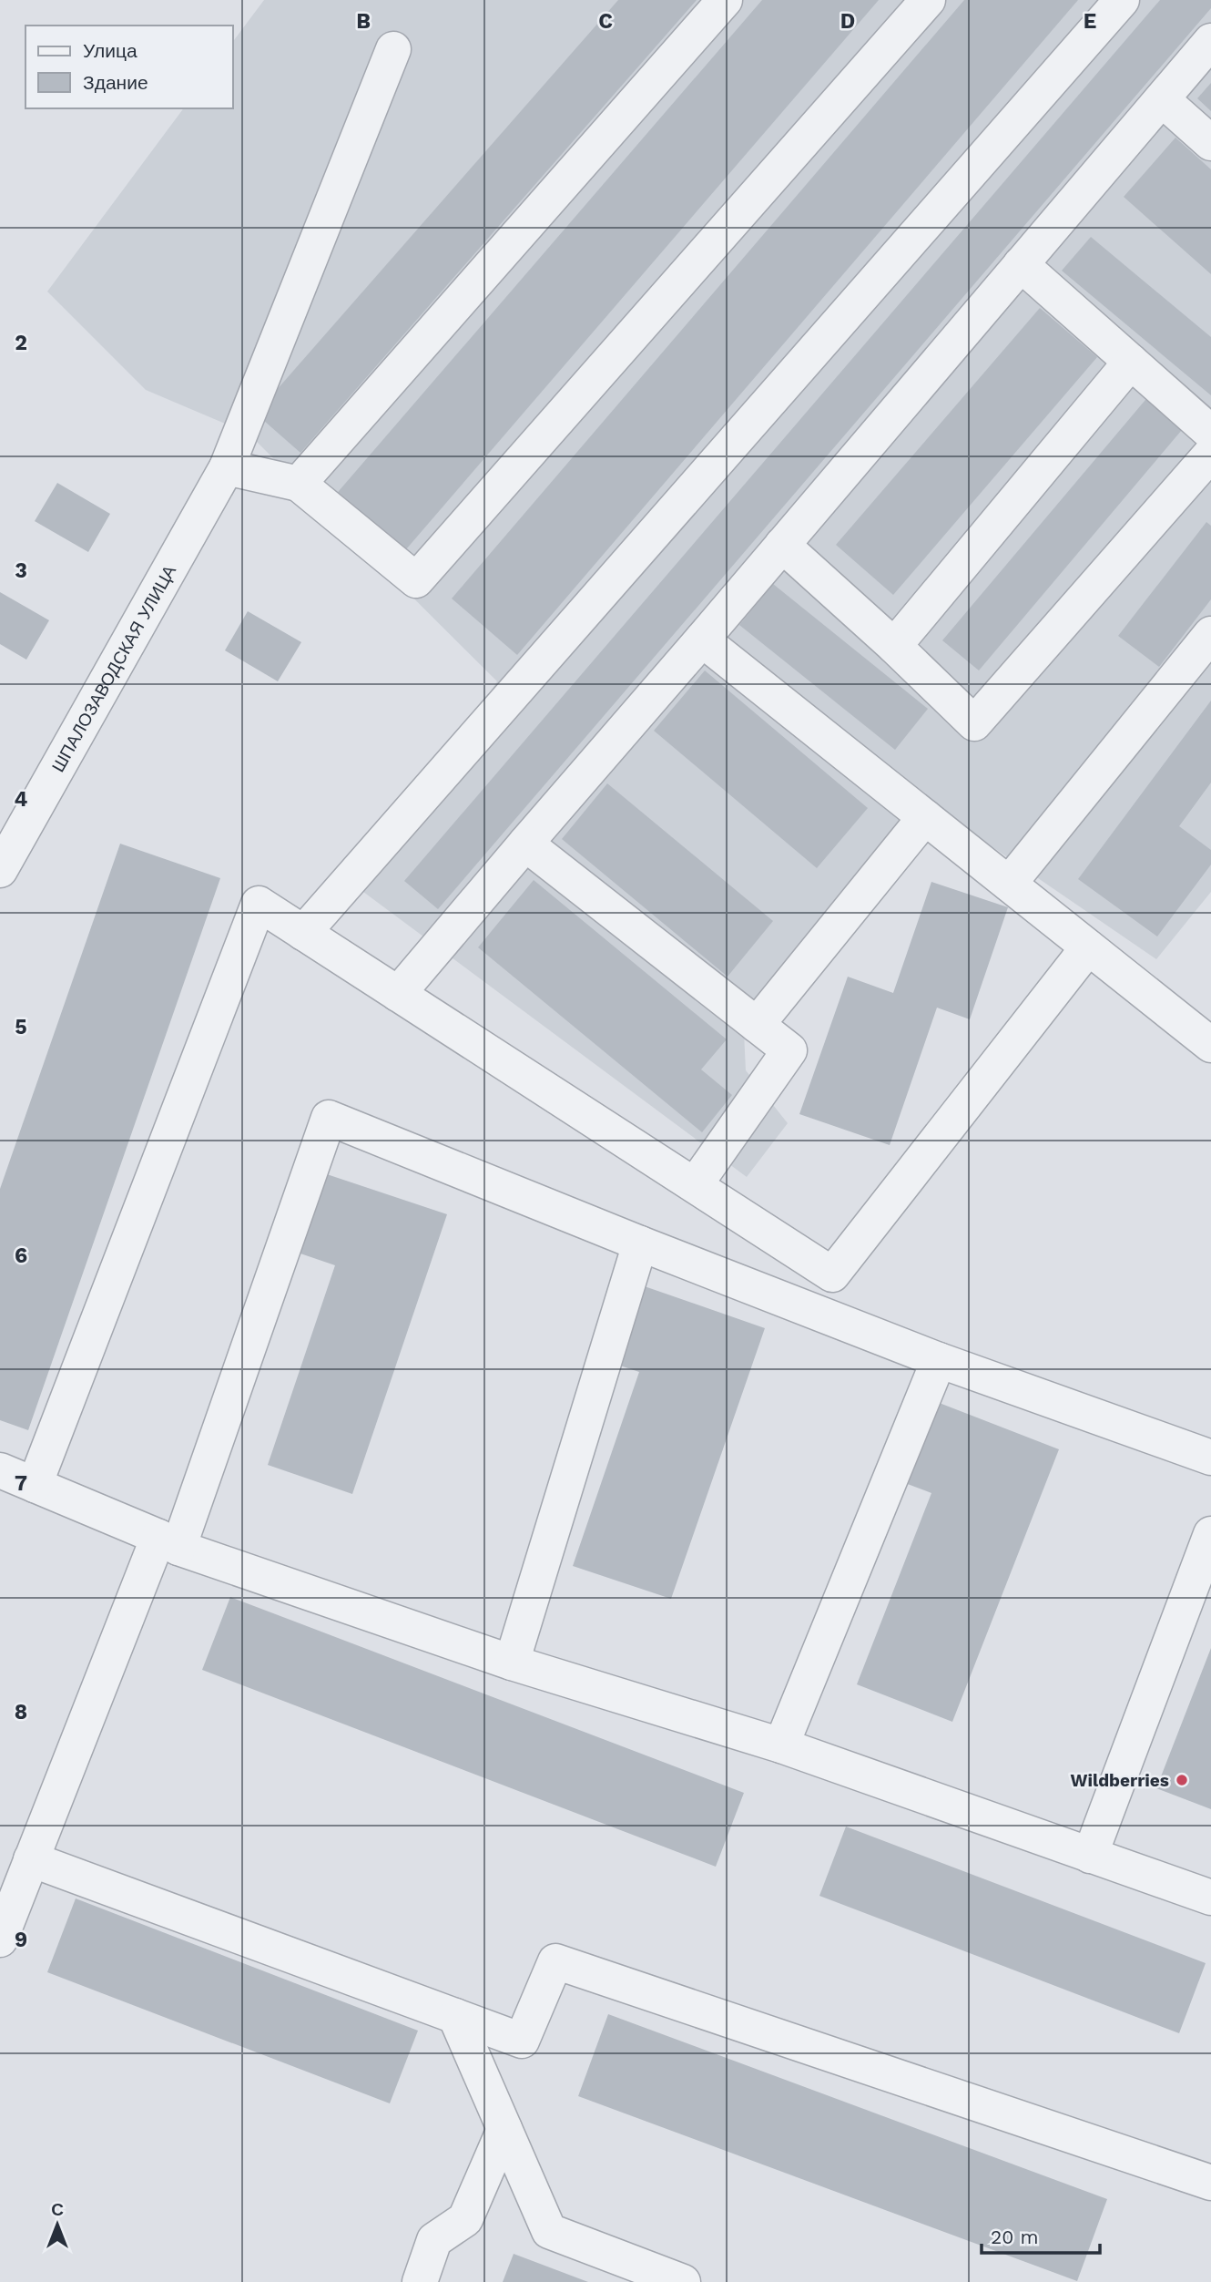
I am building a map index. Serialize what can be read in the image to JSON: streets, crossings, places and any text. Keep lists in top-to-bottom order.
{
  "streets": {
    "street": ["ШПАЛОЗАВОДСКАЯ УЛИЦА"]
  },
  "places": ["Wildberries"],
  "legend": ["Улица", "Здание"],
  "scale_bar": "20 m",
  "north": "top",
  "grid": {
    "columns": [
      "B",
      "C",
      "D",
      "E"
    ],
    "rows": [
      "2",
      "3",
      "4",
      "5",
      "6",
      "7",
      "8",
      "9"
    ]
  }
}
